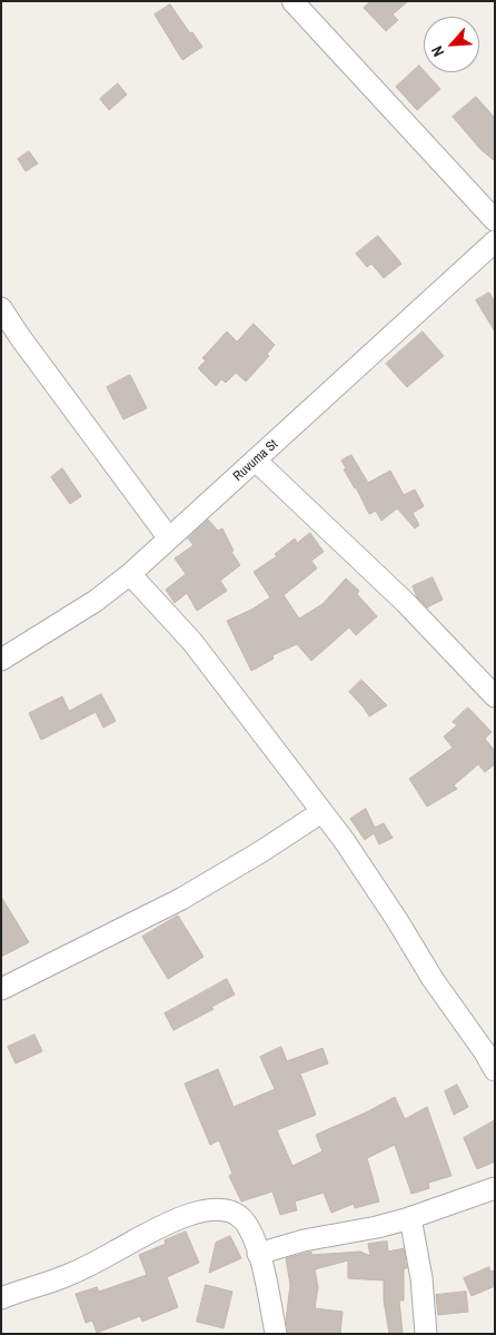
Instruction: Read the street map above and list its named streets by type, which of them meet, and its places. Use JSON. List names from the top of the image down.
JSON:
{
  "streets": {
    "street": ["Ruvuma St"]
  },
  "north": "bottom left"
}
